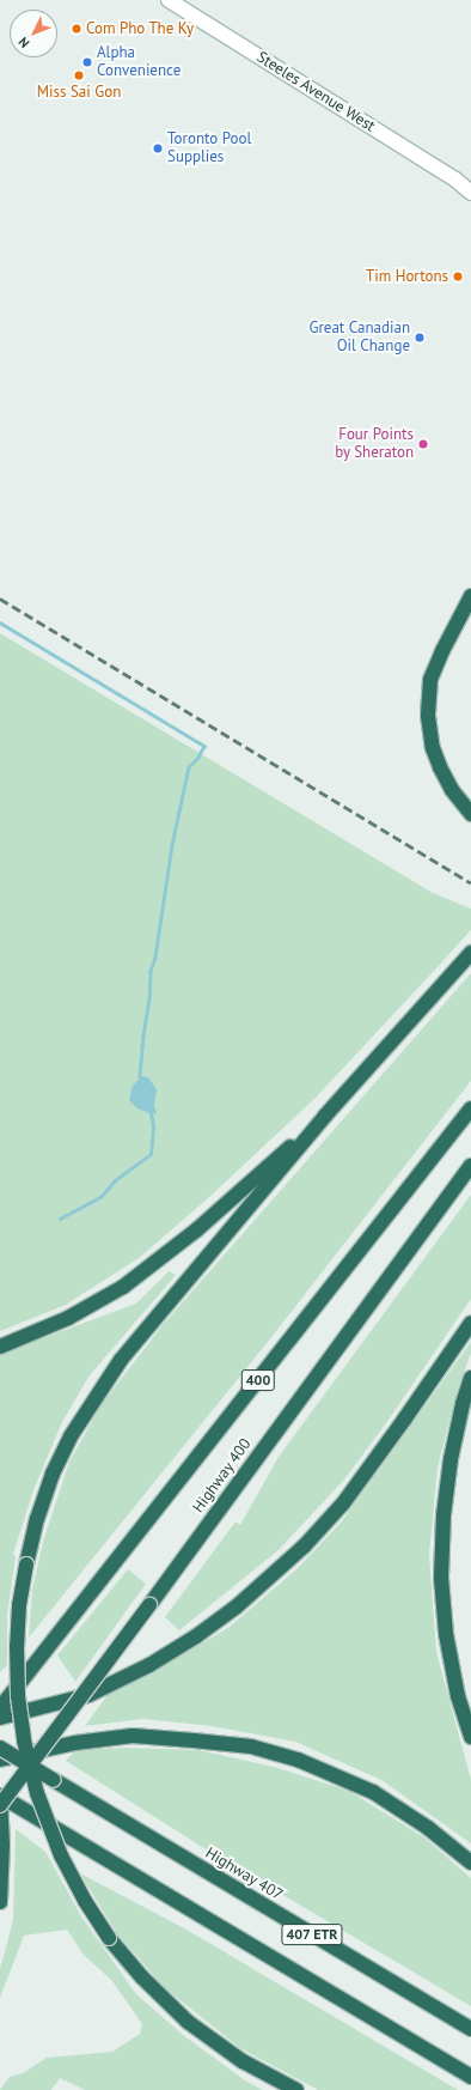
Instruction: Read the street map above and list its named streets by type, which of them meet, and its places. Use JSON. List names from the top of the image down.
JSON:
{
  "streets": {
    "highway": [
      "400",
      "Highway 400",
      "Highway 407",
      "407 ETR"
    ],
    "main road": ["Steeles Avenue West"]
  },
  "places": [
    "Com Pho The Ky",
    "Alpha Convenience",
    "Miss Sai Gon",
    "Toronto Pool Supplies",
    "Tim Hortons",
    "Great Canadian Oil Change",
    "Four Points by Sheraton"
  ],
  "north": "bottom left"
}
